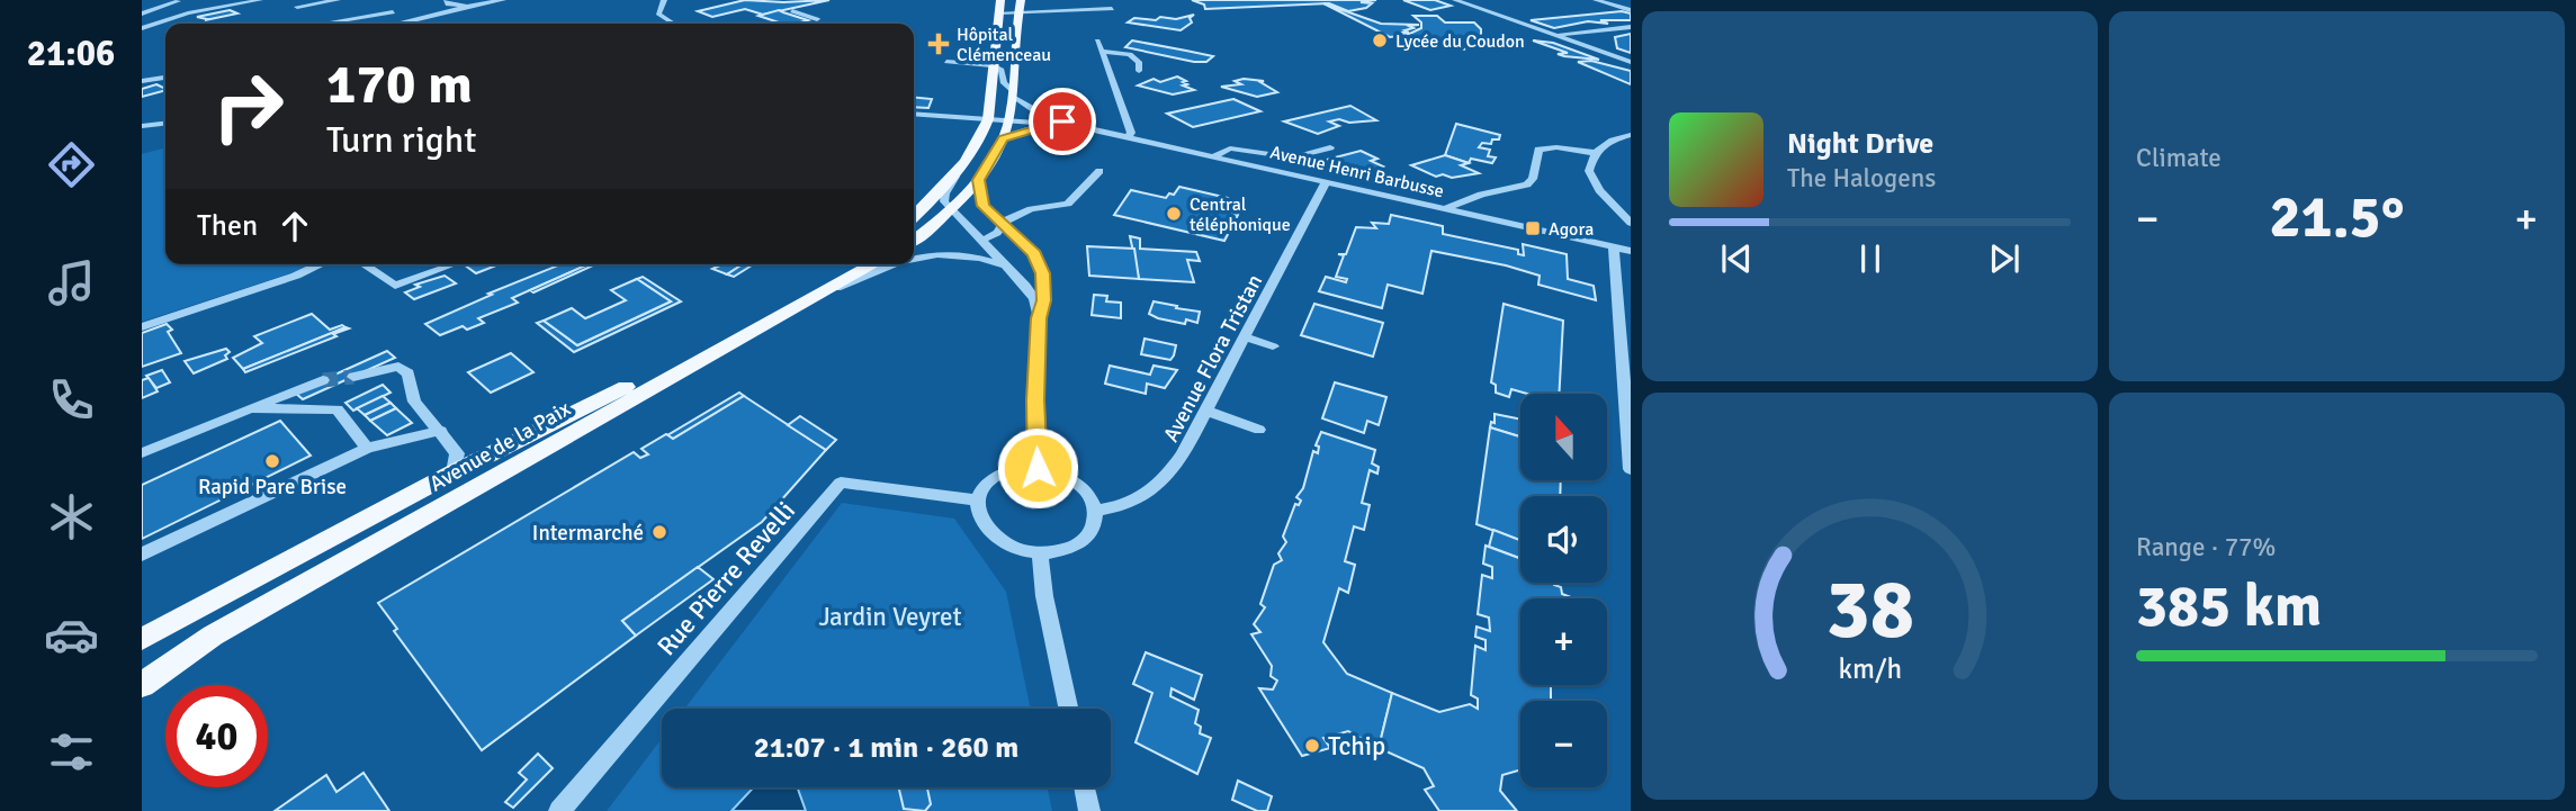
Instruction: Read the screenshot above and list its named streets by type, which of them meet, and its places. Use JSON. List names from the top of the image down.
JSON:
{
  "streets": {
    "main road": ["Avenue de la Paix"],
    "street": ["Avenue Henri Barbusse", "Avenue Flora Tristan", "Rue Pierre Revelli"]
  },
  "crossings": [
    ["Avenue Henri Barbusse", "Avenue Flora Tristan"],
    ["Avenue Flora Tristan", "Rue Pierre Revelli"]
  ],
  "parks": ["Jardin Veyret"],
  "places": {
    "other": [
      "Lycée du Coudon",
      "Central téléphonique",
      "Rapid Pare Brise",
      "Intermarché",
      "Tchip"
    ],
    "health": ["Hôpital Clémenceau"],
    "transit": ["Agora"]
  },
  "north": "top",
  "page": {
    "tabs": "21:06",
    "tile": [
      "Climate",
      ["Range · 77%", "385 km"]
    ],
    "turn": ["170 m", "Turn right"],
    "song": ["Night Drive", "The Halogens"],
    "heat": ["−", "21.5°", "+"],
    "then": "Then",
    "map_buttons": ["+", "−"],
    "limit": "40",
    "trip": "21:07 · 1 min · 260 m",
    "gauge": ["38", "km/h"]
  }
}
